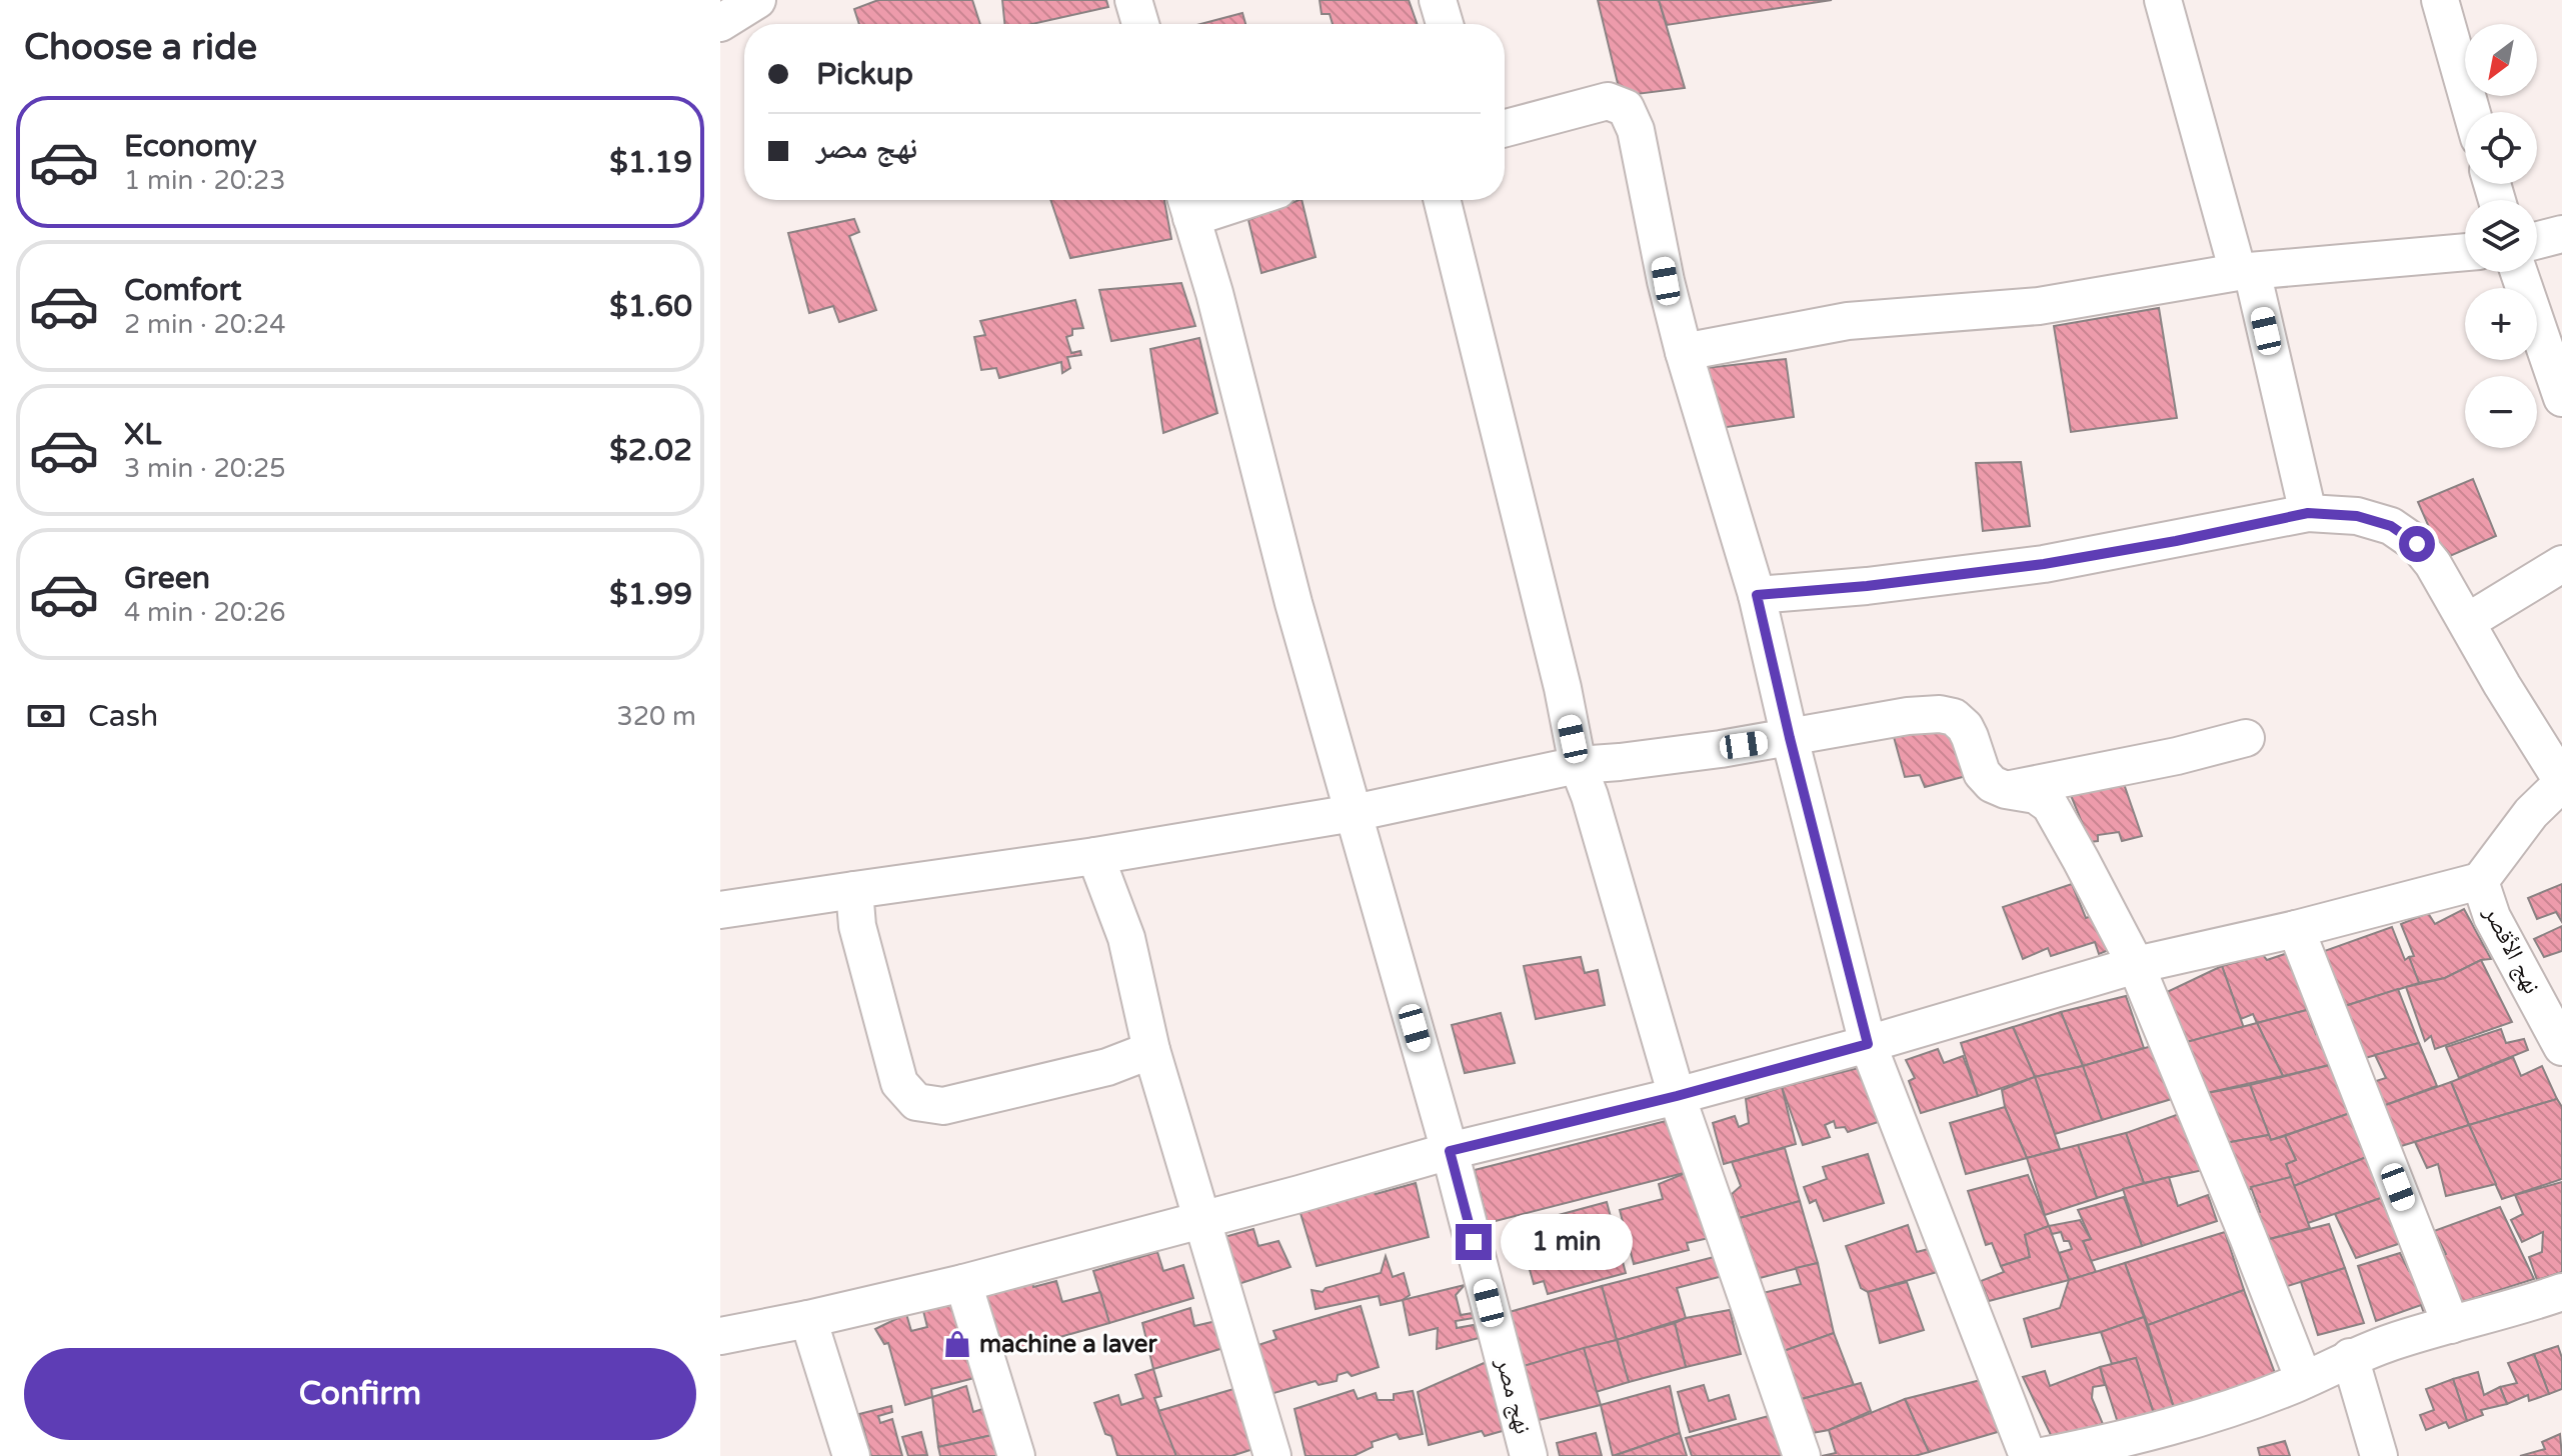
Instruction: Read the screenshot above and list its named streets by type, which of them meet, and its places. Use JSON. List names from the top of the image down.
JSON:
{
  "streets": {
    "street": ["نهج الأقصر", "نهج مصر"]
  },
  "places": {
    "shop": ["machine a laver"]
  },
  "north": "bottom left",
  "page": {
    "heading": "Choose a ride",
    "map_buttons": ["+", "−"],
    "banner": ["Pickup", "نهج مصر"],
    "list": [
      {
        "name": "Economy",
        "note": "1 min · 20:23",
        "value": "$1.19"
      },
      {
        "name": "Comfort",
        "note": "2 min · 20:24",
        "value": "$1.60"
      },
      {
        "name": "XL",
        "note": "3 min · 20:25",
        "value": "$2.02"
      },
      {
        "name": "Green",
        "note": "4 min · 20:26",
        "value": "$1.99"
      }
    ],
    "pay": ["Cash", "320 m"],
    "bubble": "1 min",
    "buttons": "Confirm"
  }
}
